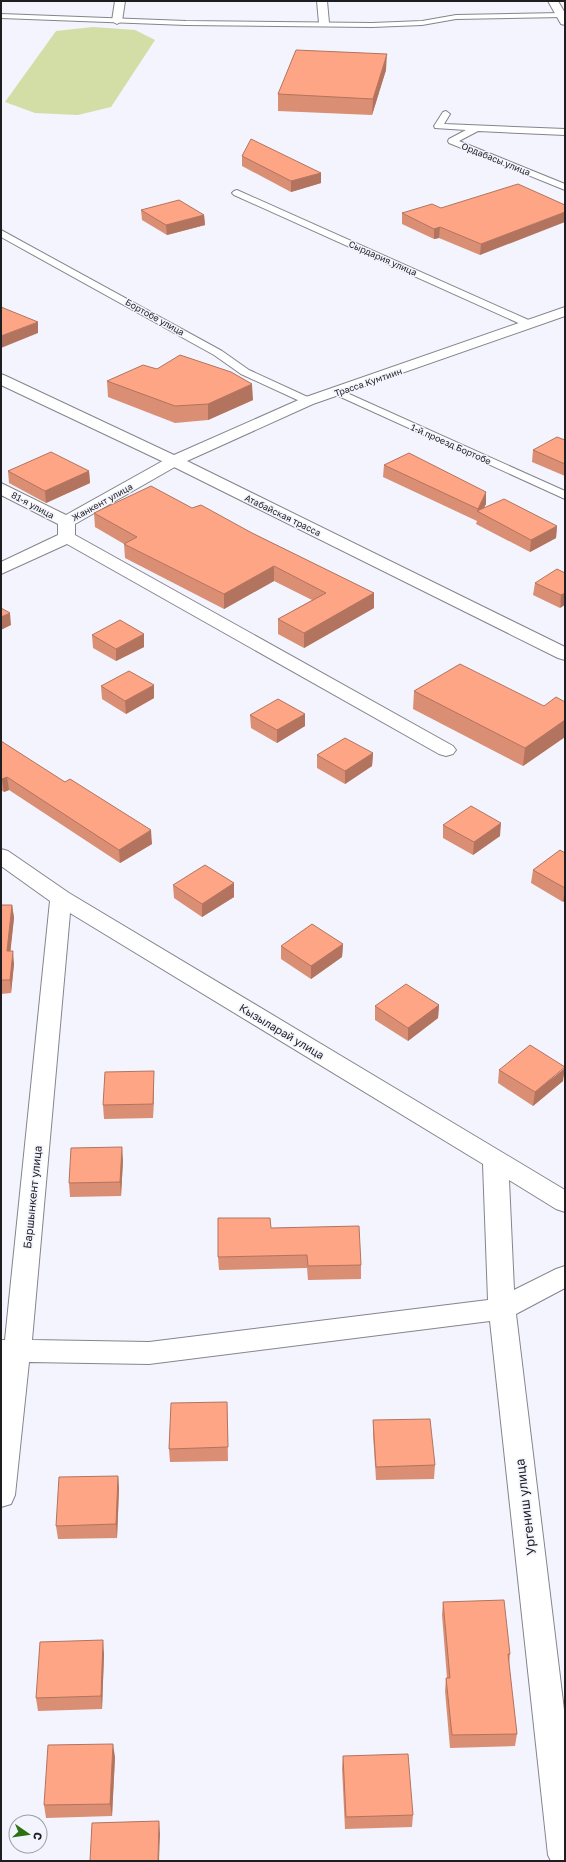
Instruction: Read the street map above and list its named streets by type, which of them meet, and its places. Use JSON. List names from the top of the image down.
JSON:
{
  "streets": {
    "street": [
      "Трасса Кумтиин",
      "Жанкент улица",
      "81-я улица",
      "Атабайская трасса",
      "Кызыларай улица",
      "Баршынкент улица",
      "Ургениш улица"
    ],
    "lane": [
      "Ордабасы улица",
      "Сырдария улица",
      "Бортобе улица",
      "1-й проезд Бортобе"
    ]
  },
  "crossings": [
    ["Сырдария улица", "Трасса Кумтиин"],
    ["Бортобе улица", "Трасса Кумтиин"],
    ["Трасса Кумтиин", "1-й проезд Бортобе"],
    ["Трасса Кумтиин", "Жанкент улица"],
    ["Трасса Кумтиин", "Атабайская трасса"],
    ["Жанкент улица", "81-я улица"],
    ["Жанкент улица", "Атабайская трасса"],
    ["Кызыларай улица", "Баршынкент улица"],
    ["Кызыларай улица", "Ургениш улица"]
  ],
  "north": "right"
}
